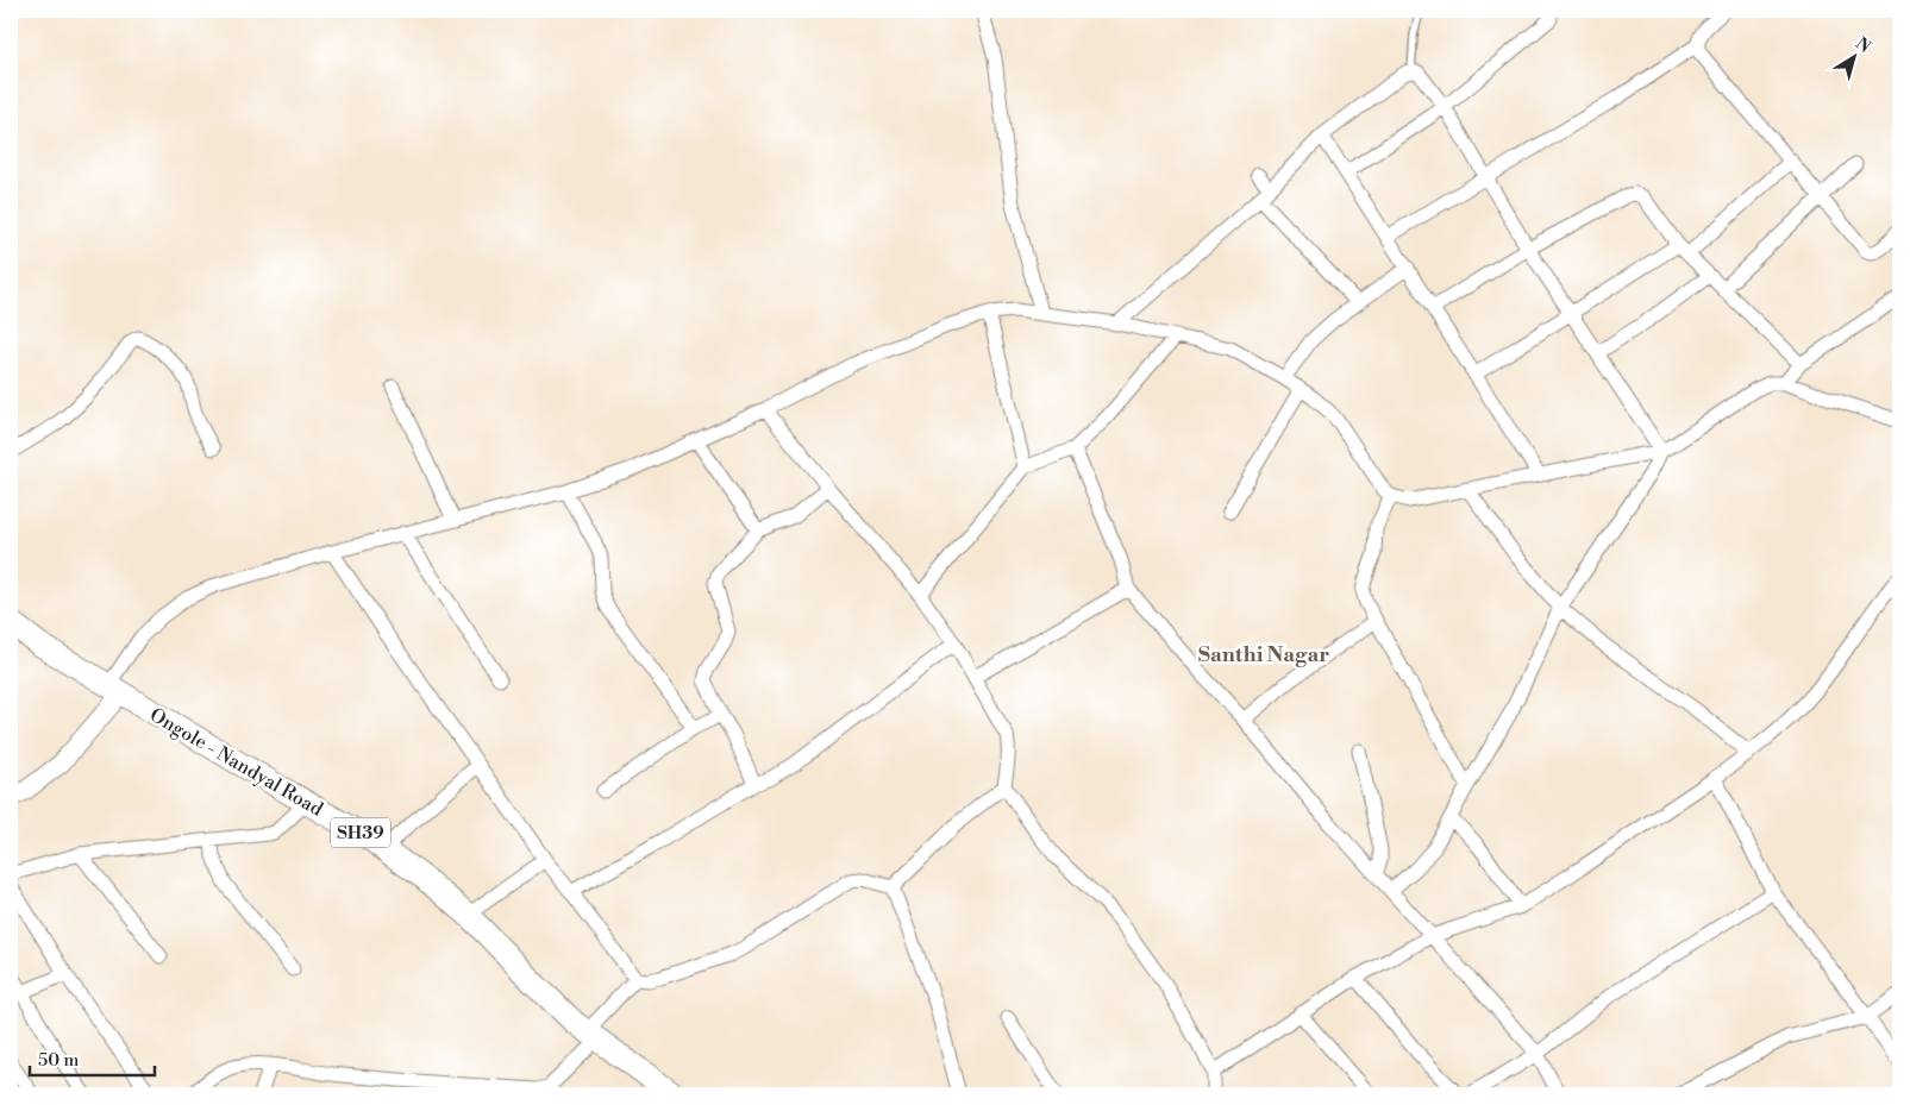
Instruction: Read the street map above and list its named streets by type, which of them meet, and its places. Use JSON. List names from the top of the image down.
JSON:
{
  "streets": {
    "main road": ["Ongole - Nandyal Road", "SH39"]
  },
  "districts": ["Santhi Nagar"],
  "scale_bar": "50 m",
  "north": "top right"
}
